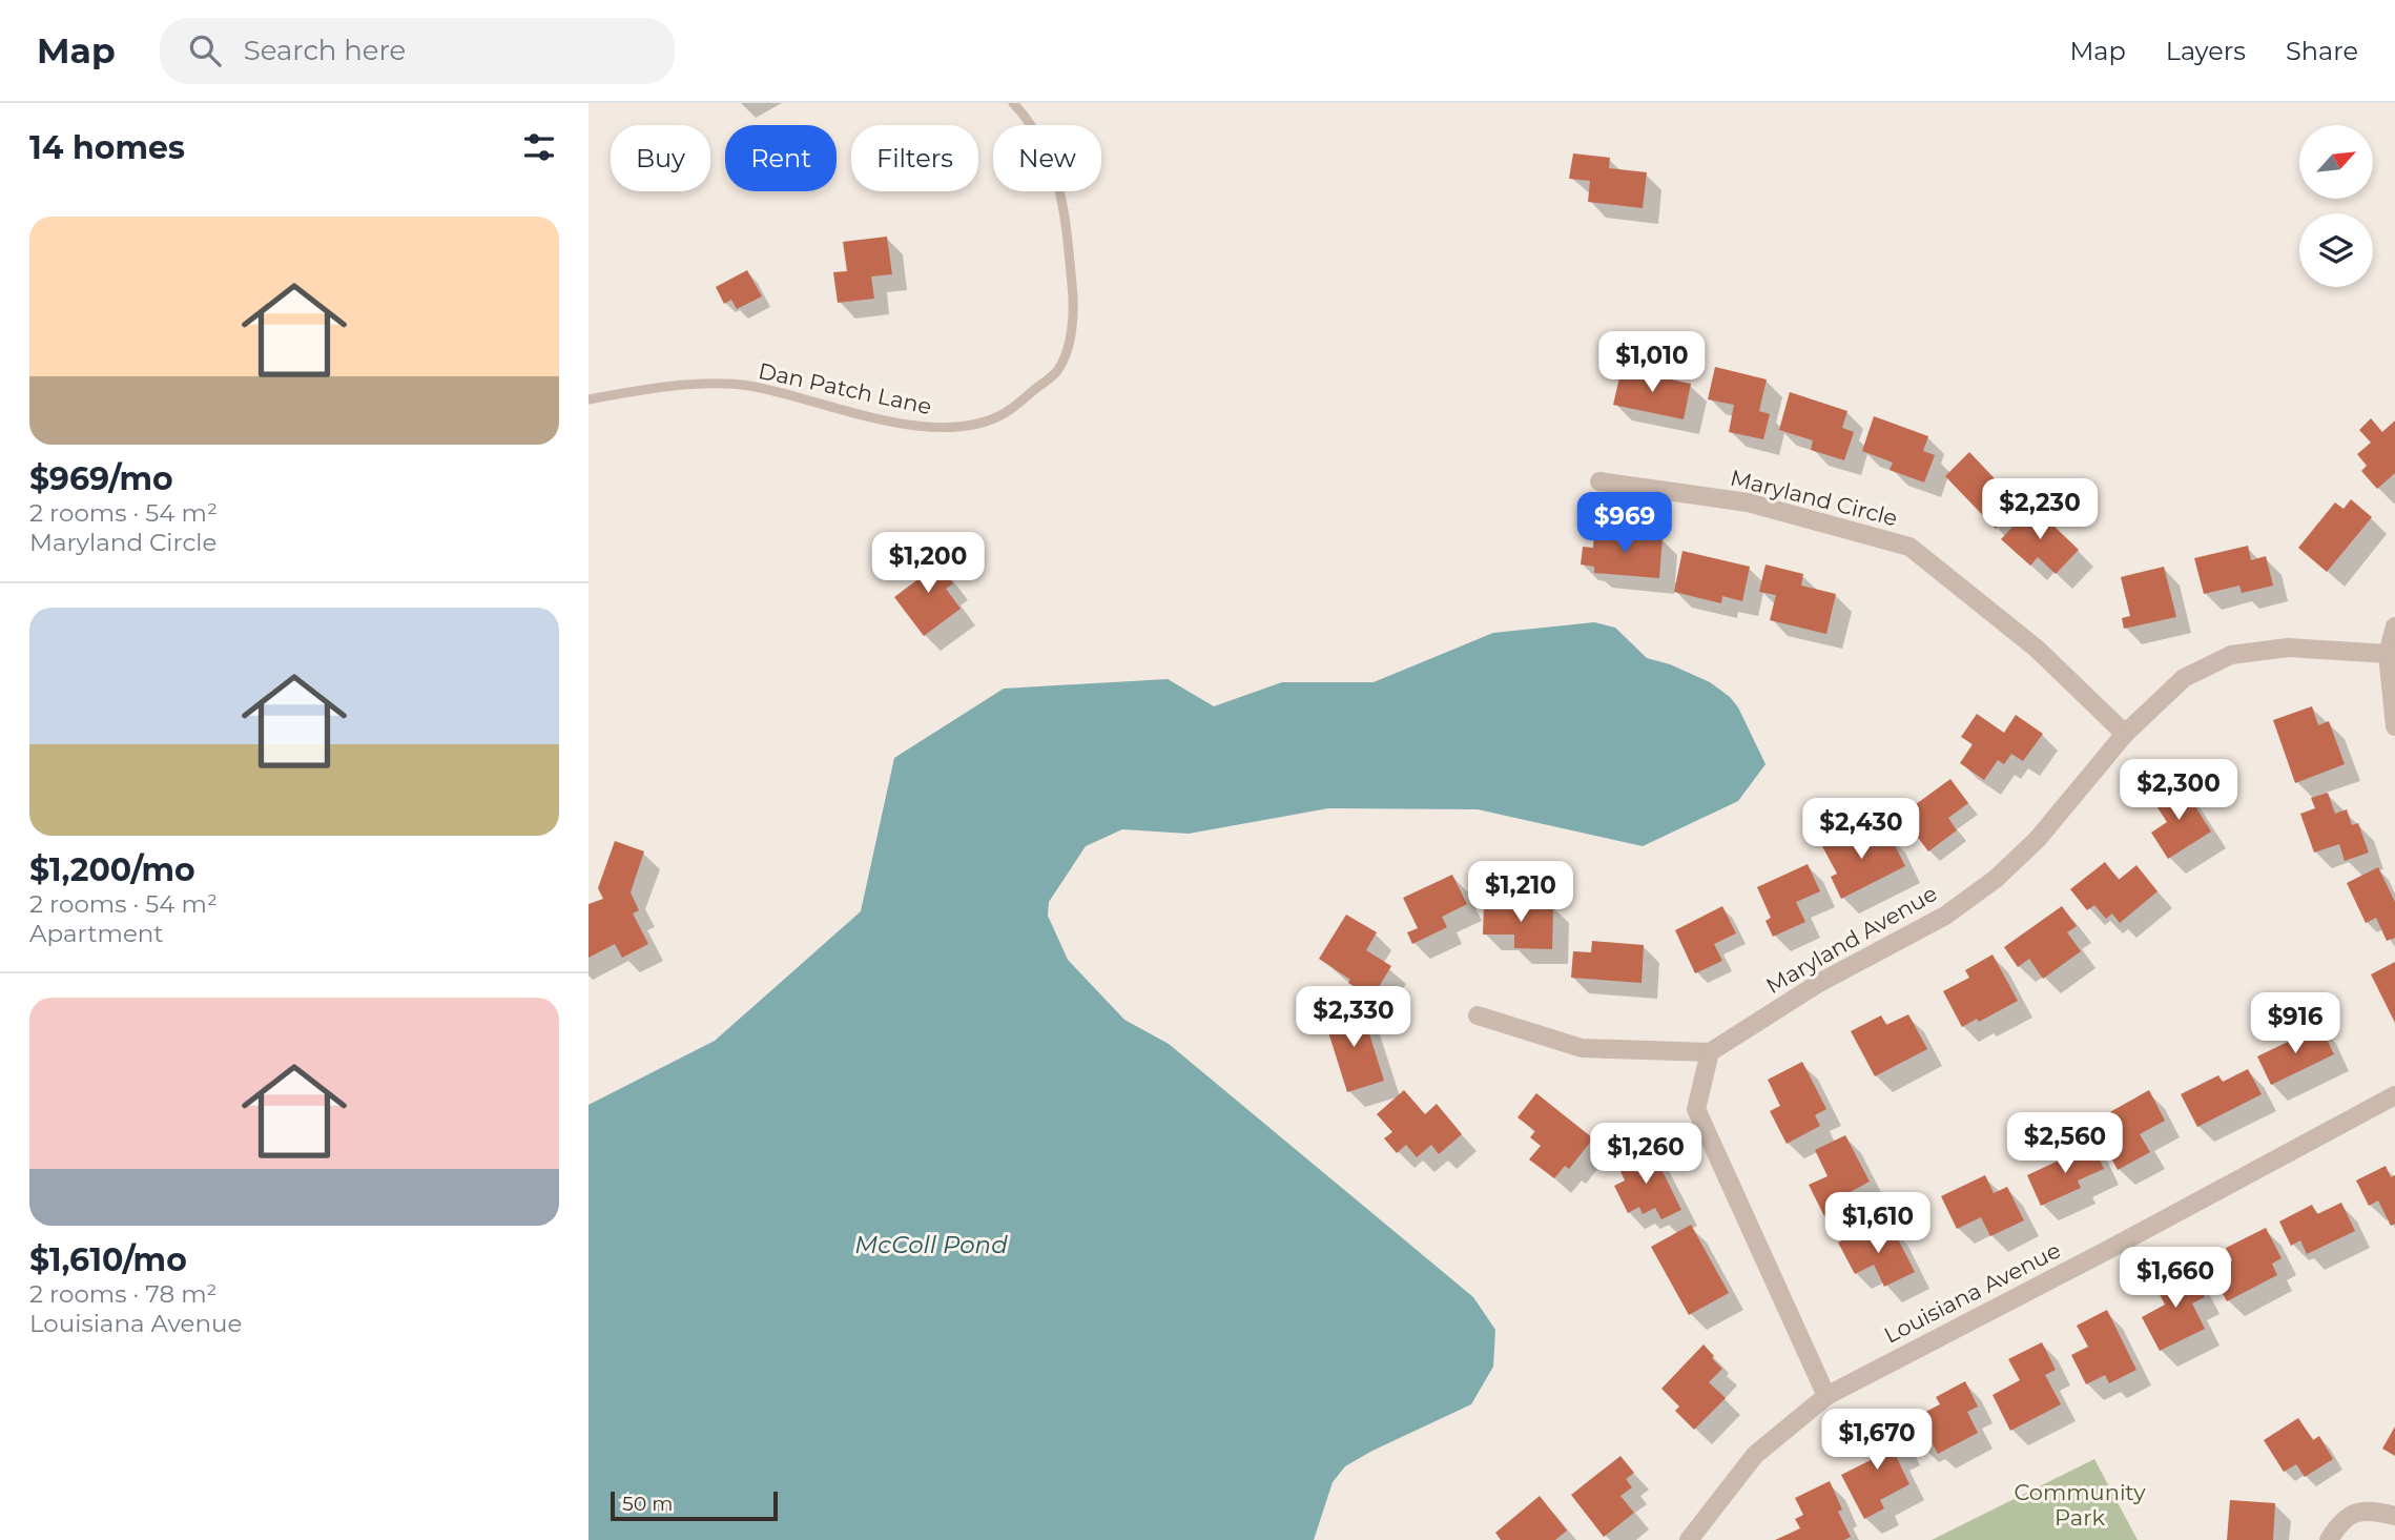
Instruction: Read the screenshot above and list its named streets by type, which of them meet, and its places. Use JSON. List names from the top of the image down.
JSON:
{
  "streets": {
    "street": ["Maryland Circle", "Maryland Avenue", "Louisiana Avenue"],
    "lane": ["Dan Patch Lane"]
  },
  "crossings": [
    ["Maryland Circle", "Maryland Avenue"]
  ],
  "water": ["McColl Pond"],
  "parks": ["Community Park"],
  "scale_bar": "50 m",
  "north": "top right",
  "page": {
    "header": "Map",
    "search": "Search here",
    "nav": ["Map", "Layers", "Share"],
    "heading": "14 homes",
    "chip": [
      "Buy",
      "Rent",
      "Filters",
      "New"
    ],
    "list": [
      {
        "name": "$969/mo",
        "note": "2 rooms · 54 m² · Maryland Circle"
      },
      {
        "name": "$1,200/mo",
        "note": "2 rooms · 54 m² · Apartment"
      },
      {
        "name": "$1,610/mo",
        "note": "2 rooms · 78 m² · Louisiana Avenue"
      }
    ],
    "price": [
      "$1,010",
      "$2,230",
      "$969",
      "$1,200",
      "$2,300",
      "$2,430",
      "$1,210",
      "$2,330",
      "$916",
      "$2,560",
      "$1,260",
      "$1,610",
      "$1,660",
      "$1,670"
    ],
    "scale": "50 m"
  }
}
